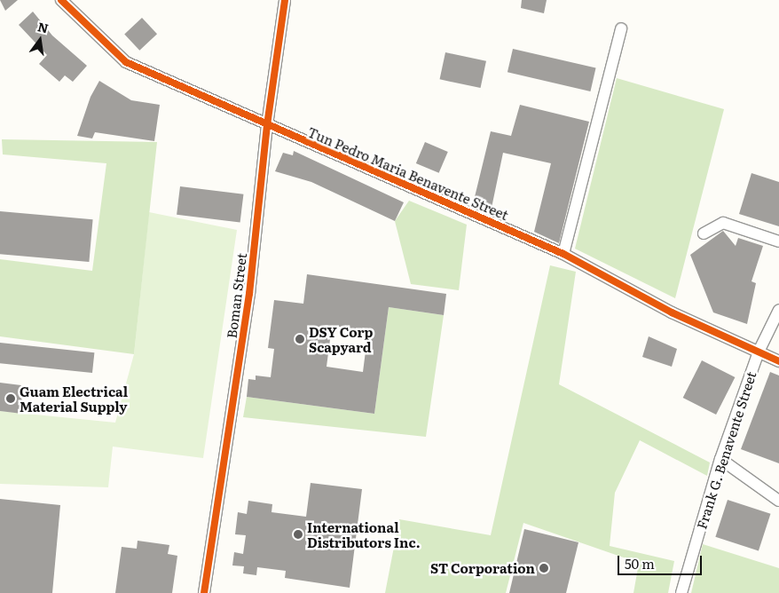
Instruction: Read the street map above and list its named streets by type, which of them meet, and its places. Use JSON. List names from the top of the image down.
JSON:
{
  "streets": {
    "street": ["Tun Pedro Maria Benavente Street", "Boman Street", "Frank G. Benavente Street"]
  },
  "crossings": [
    ["Tun Pedro Maria Benavente Street", "Boman Street"],
    ["Tun Pedro Maria Benavente Street", "Frank G. Benavente Street"]
  ],
  "places": [
    "DSY Corp Scapyard",
    "Guam Electrical Material Supply",
    "International Distributors Inc.",
    "ST Corporation"
  ],
  "scale_bar": "50 m",
  "north": "top"
}
